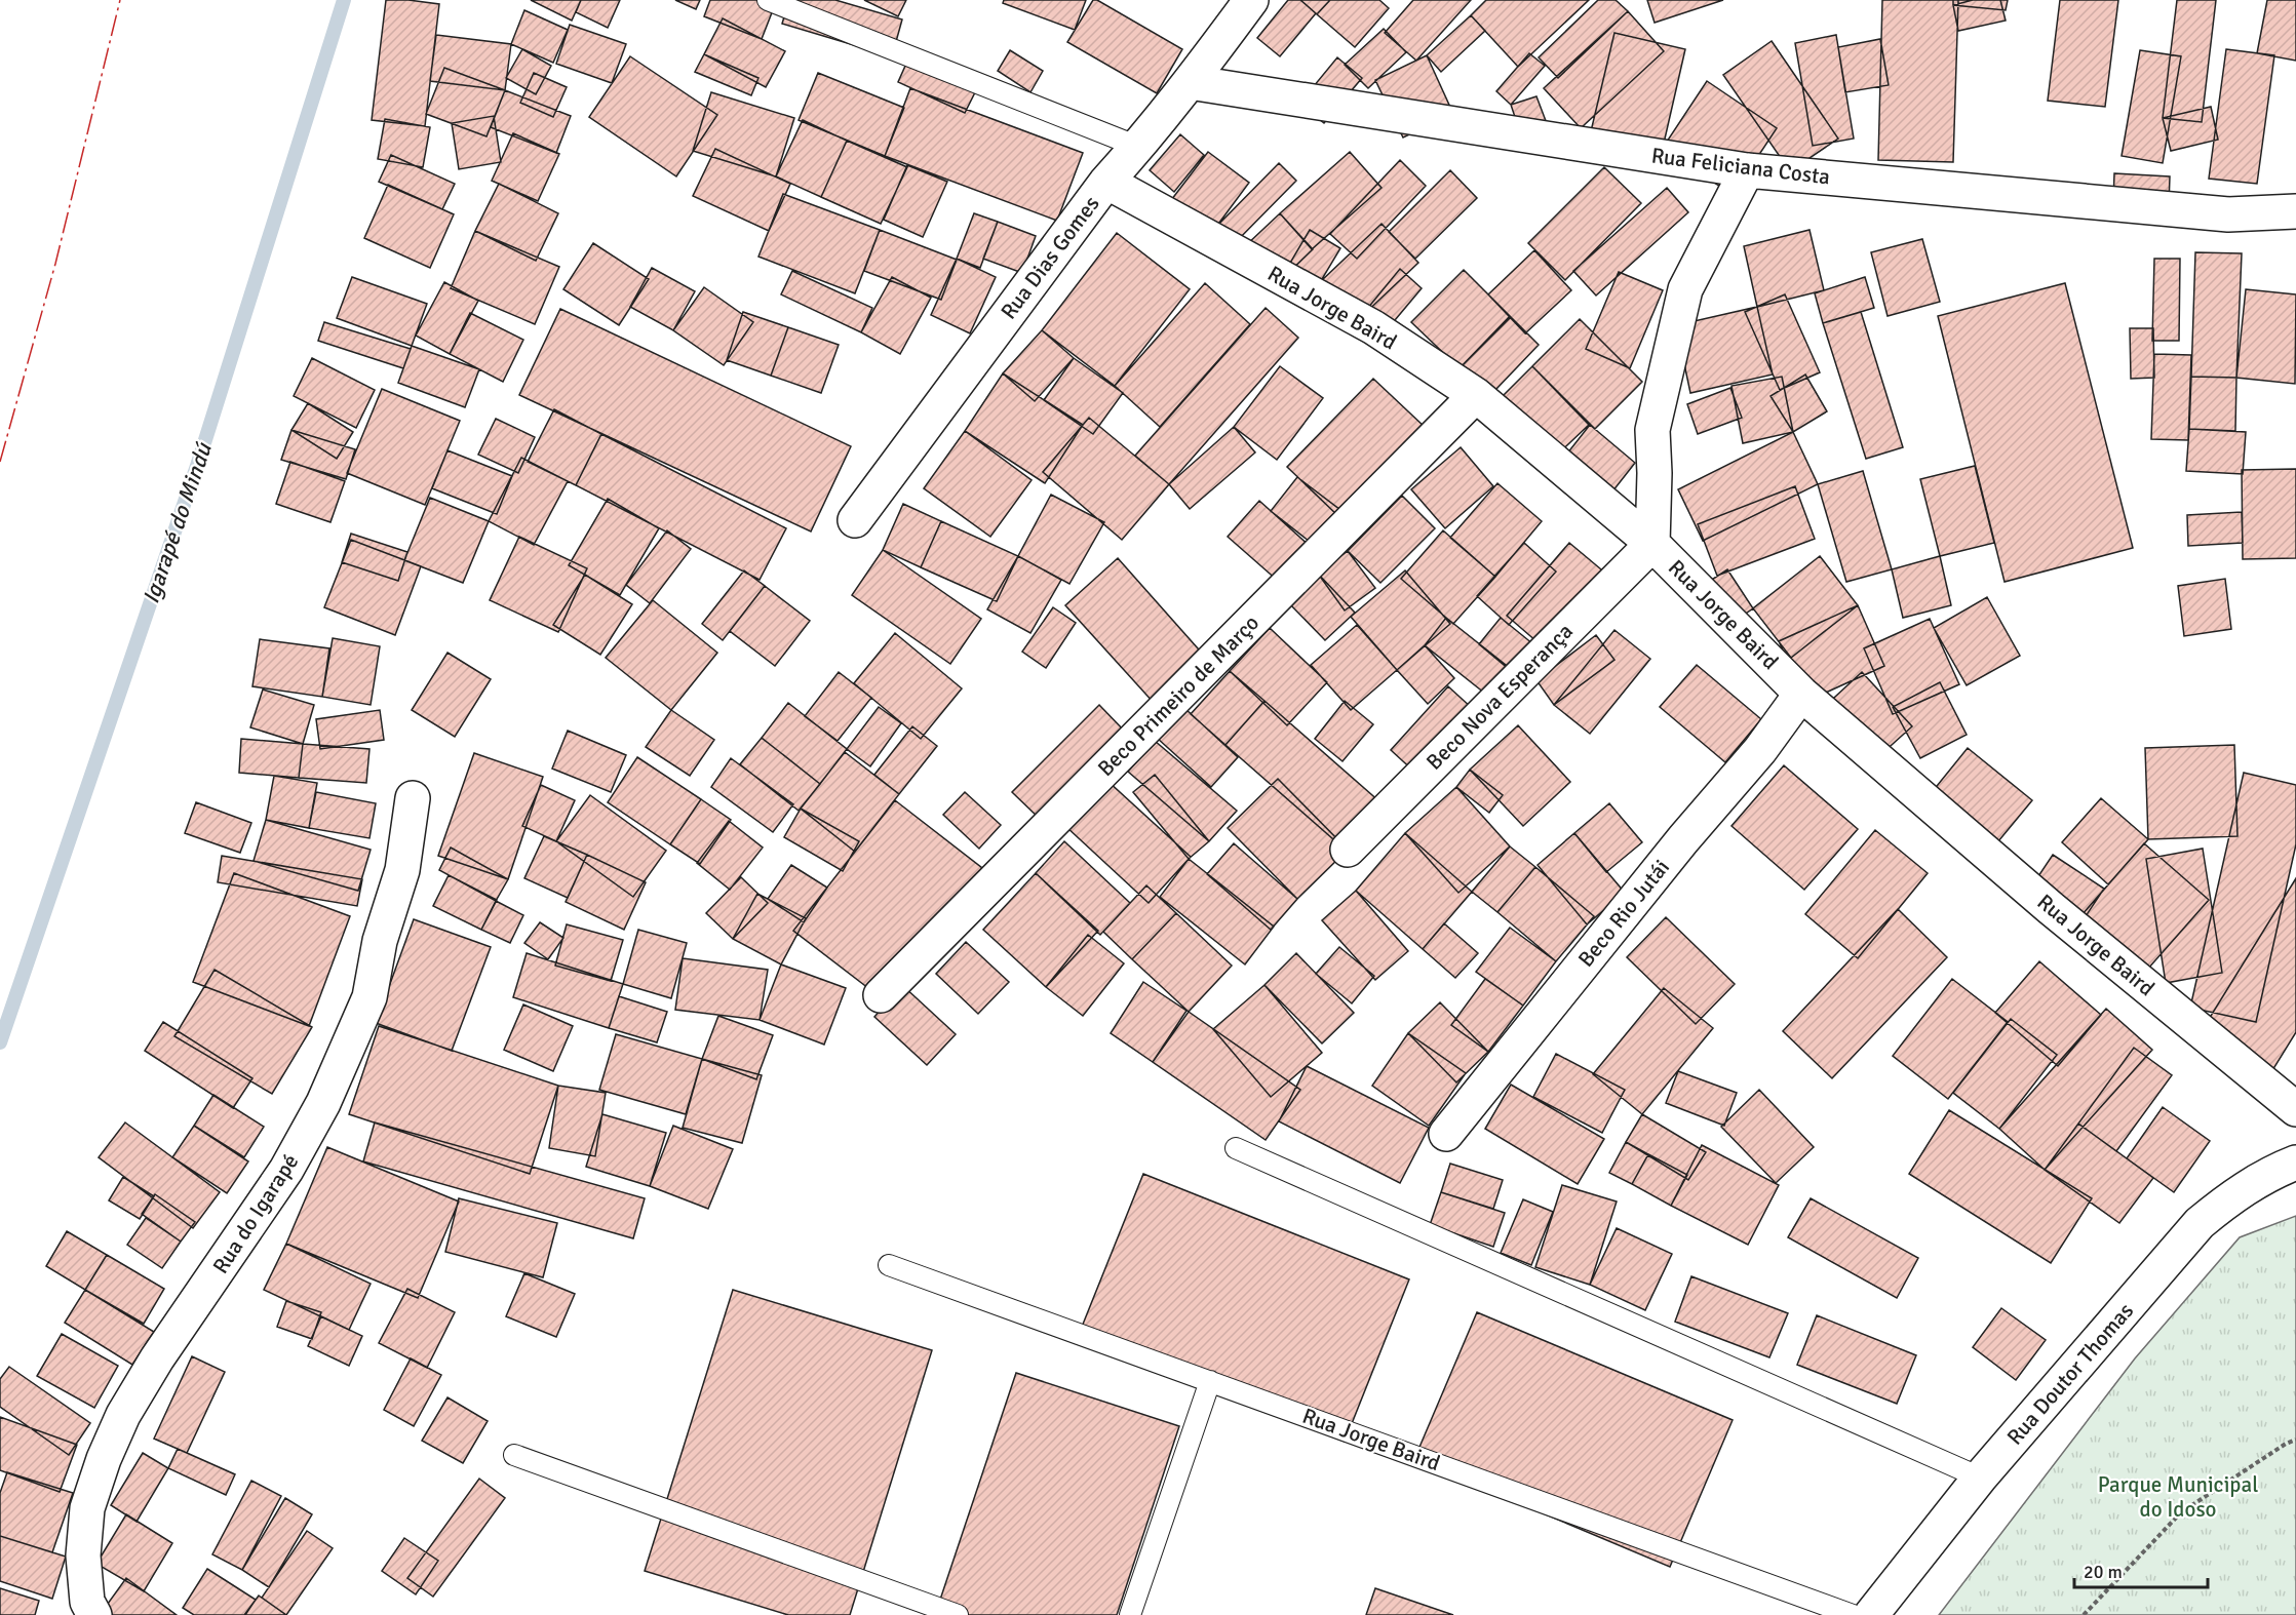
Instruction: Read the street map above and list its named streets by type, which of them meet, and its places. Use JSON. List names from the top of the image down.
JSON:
{
  "streets": {
    "street": [
      "Rua Feliciana Costa",
      "Rua Dias Gomes",
      "Rua Jorge Baird",
      "Beco Primeiro de Março",
      "Beco Nova Esperança",
      "Beco Rio Jutái",
      "Rua do Igarapé",
      "Rua Doutor Thomas"
    ]
  },
  "crossings": [
    ["Rua Feliciana Costa", "Rua Dias Gomes"],
    ["Rua Dias Gomes", "Rua Jorge Baird"],
    ["Rua Jorge Baird", "Beco Primeiro de Março"],
    ["Rua Jorge Baird", "Beco Nova Esperança"],
    ["Rua Jorge Baird", "Beco Rio Jutái"]
  ],
  "water": ["Igarapé do Mindú"],
  "parks": ["Parque Municipal do Idoso"],
  "scale_bar": "20 m"
}
